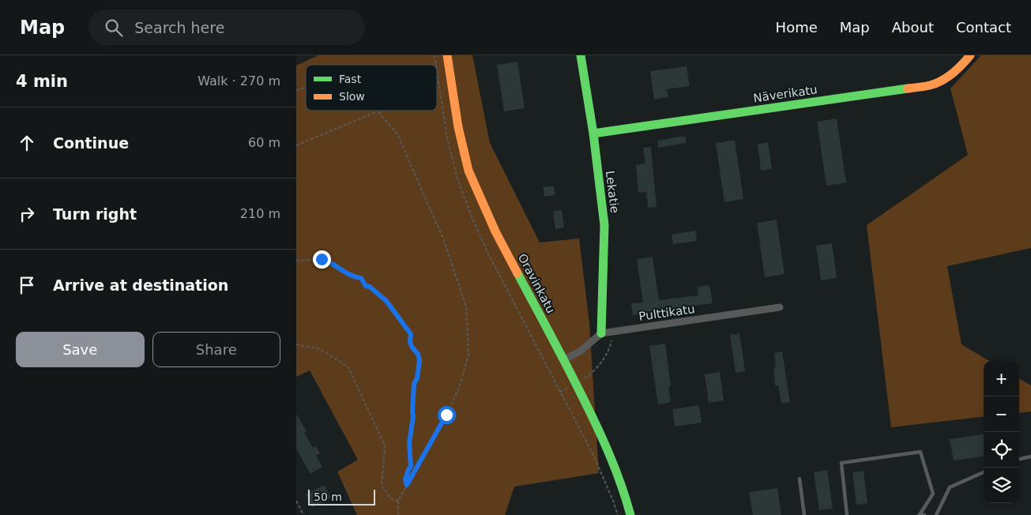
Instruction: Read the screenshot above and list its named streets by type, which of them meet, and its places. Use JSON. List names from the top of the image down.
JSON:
{
  "streets": {
    "street": [
      "Näverikatu",
      "Lekatie",
      "Oravinkatu",
      "Pulttikatu"
    ]
  },
  "crossings": [
    ["Näverikatu", "Lekatie"],
    ["Lekatie", "Pulttikatu"]
  ],
  "legend": ["Fast", "Slow"],
  "scale_bar": "50 m",
  "page": {
    "header": "Map",
    "search": "Search here",
    "nav": [
      "Home",
      "Map",
      "About",
      "Contact"
    ],
    "heading": ["4 min", "Walk · 270 m"],
    "list": [
      ["Continue", "60 m"],
      ["Turn right", "210 m"],
      "Arrive at destination"
    ],
    "buttons": ["Save", "Share"],
    "map_buttons": ["+", "−"],
    "scale": "50 m"
  }
}
